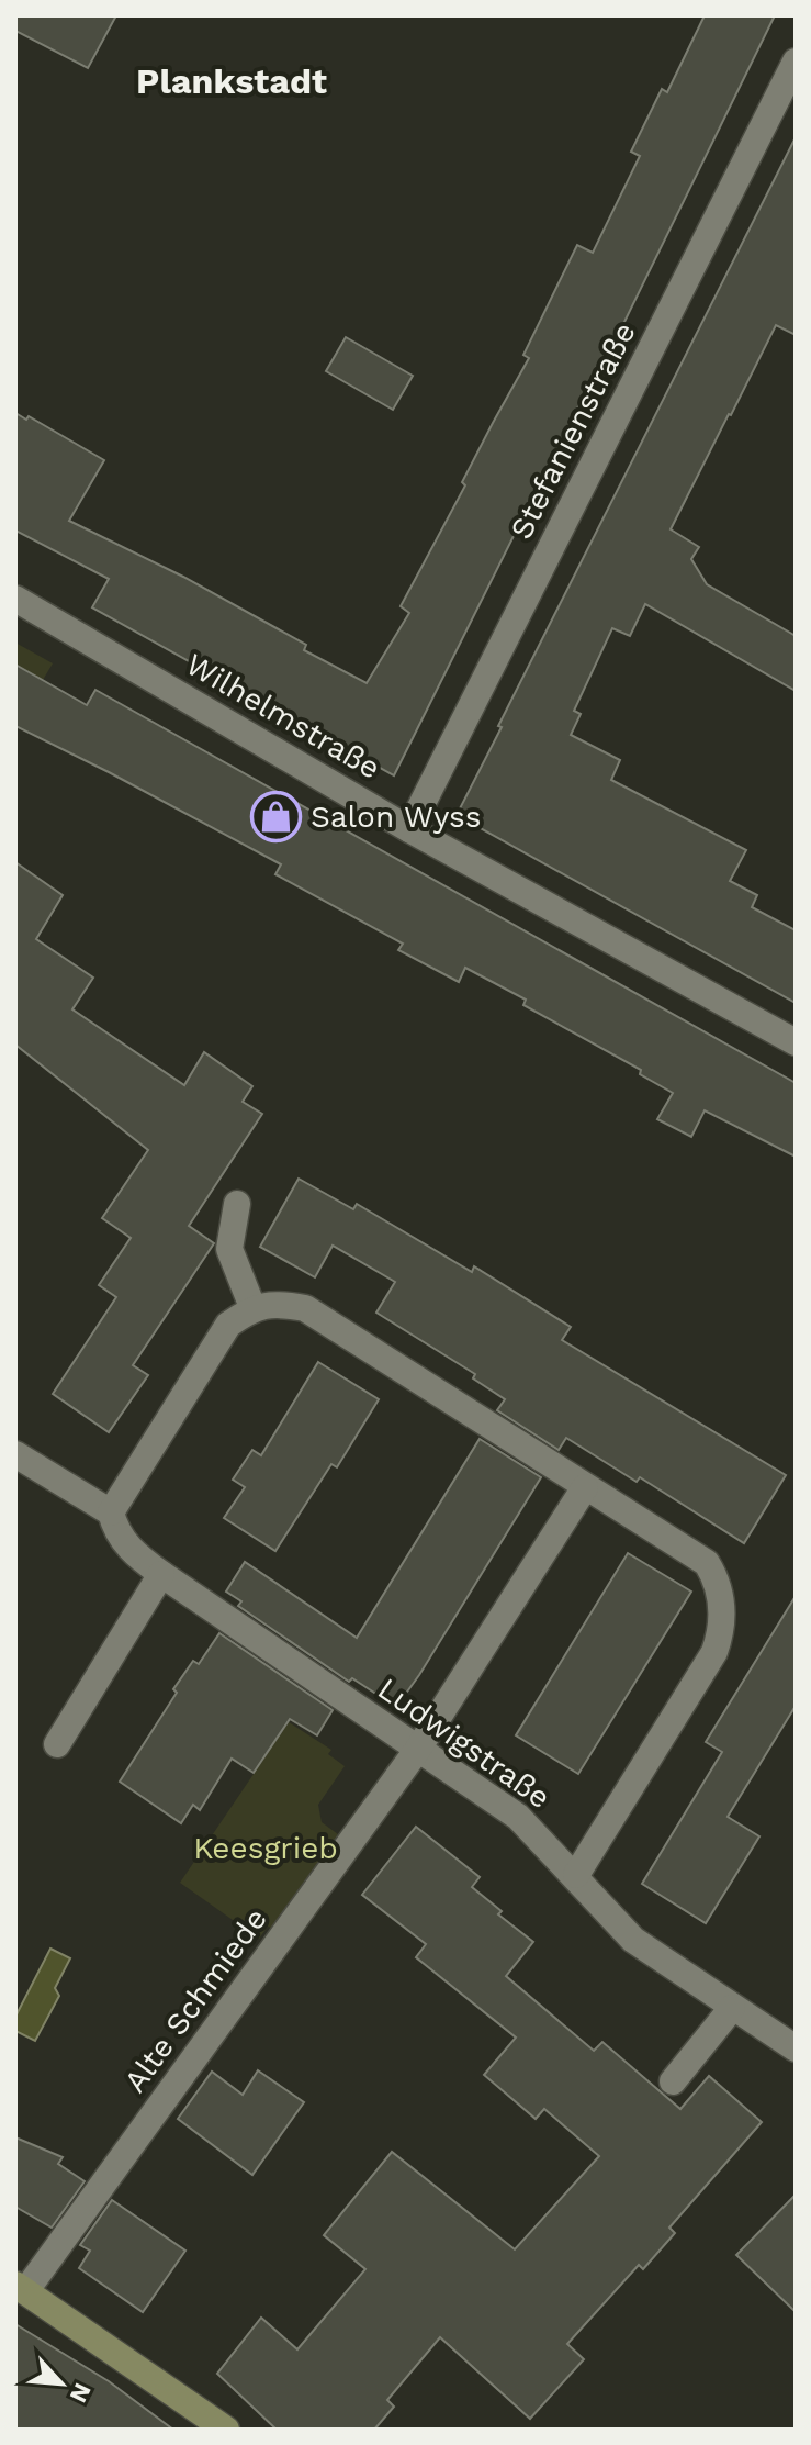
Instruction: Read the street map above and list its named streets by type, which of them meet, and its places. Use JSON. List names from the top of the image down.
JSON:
{
  "streets": {
    "street": [
      "Stefanienstraße",
      "Wilhelmstraße",
      "Ludwigstraße",
      "Alte Schmiede"
    ]
  },
  "crossings": [
    ["Stefanienstraße", "Wilhelmstraße"],
    ["Ludwigstraße", "Alte Schmiede"]
  ],
  "districts": ["Plankstadt"],
  "parks": ["Keesgrieb"],
  "places": {
    "shop": ["Salon Wyss"]
  },
  "north": "bottom right"
}
